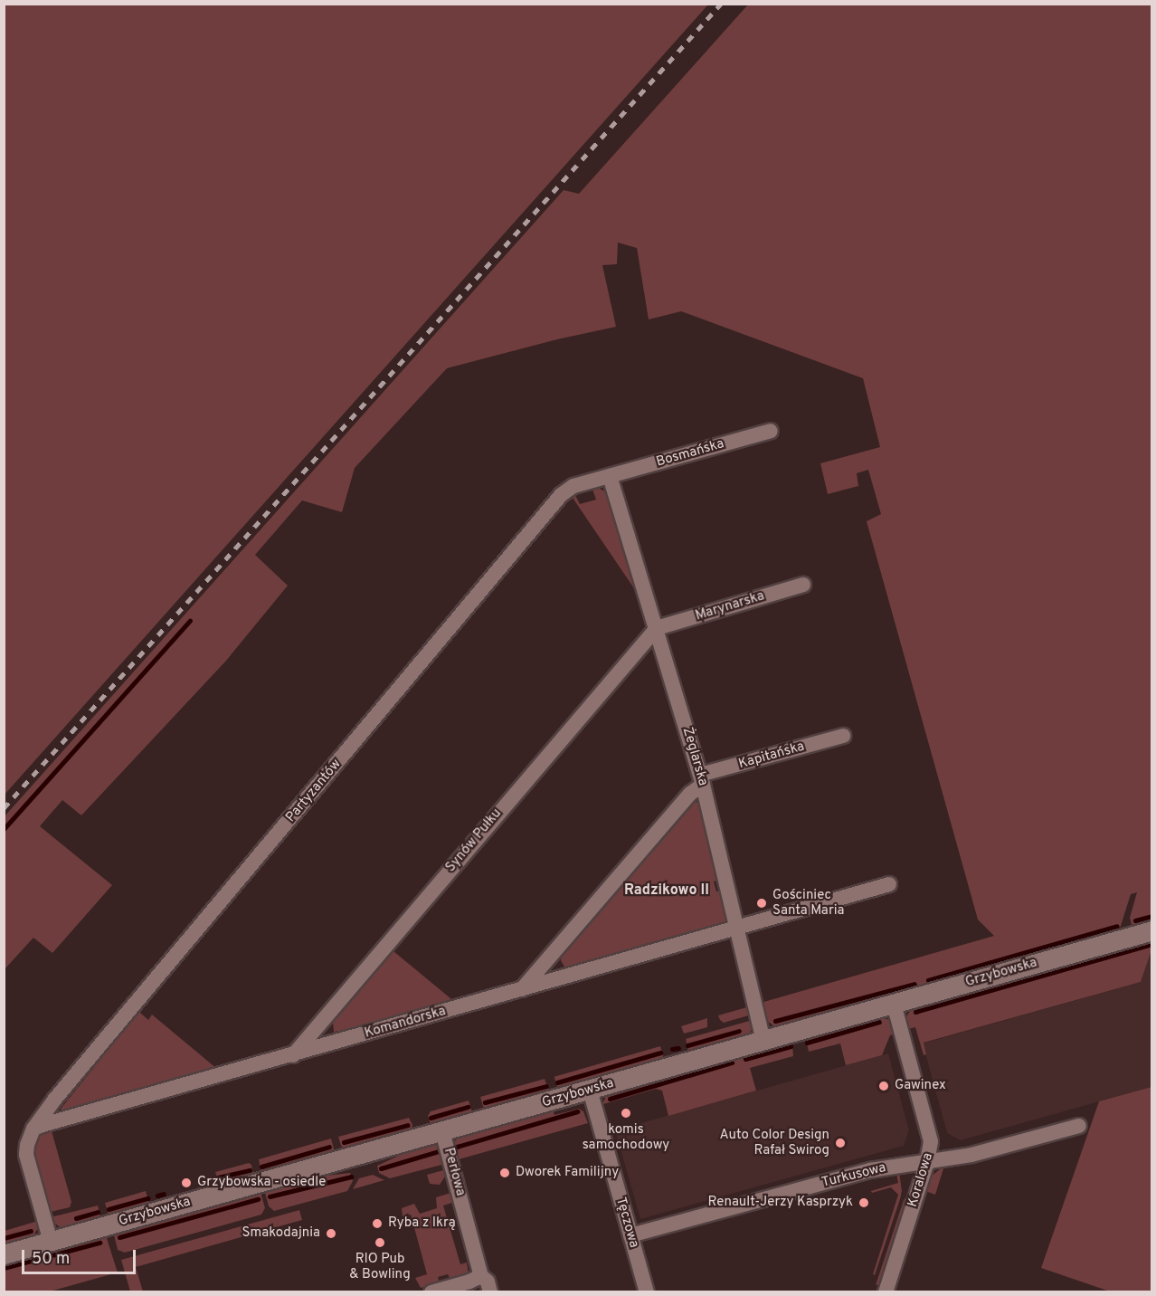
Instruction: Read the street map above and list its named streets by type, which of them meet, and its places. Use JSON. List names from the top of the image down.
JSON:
{
  "streets": {
    "street": [
      "Bosmańska",
      "Marynarska",
      "Kapitańska",
      "Żeglarska",
      "Partyzantów",
      "Synów Pułku",
      "Grzybowska",
      "Komandorska",
      "Perłowa",
      "Turkusowa",
      "Koralowa",
      "Tęczowa"
    ]
  },
  "crossings": [
    ["Bosmańska", "Żeglarska"],
    ["Bosmańska", "Partyzantów"],
    ["Marynarska", "Żeglarska"],
    ["Marynarska", "Synów Pułku"],
    ["Kapitańska", "Żeglarska"],
    ["Żeglarska", "Partyzantów"],
    ["Żeglarska", "Synów Pułku"],
    ["Żeglarska", "Grzybowska"],
    ["Żeglarska", "Komandorska"],
    ["Partyzantów", "Komandorska"],
    ["Synów Pułku", "Komandorska"],
    ["Grzybowska", "Perłowa"],
    ["Grzybowska", "Koralowa"],
    ["Grzybowska", "Tęczowa"],
    ["Turkusowa", "Koralowa"],
    ["Turkusowa", "Tęczowa"]
  ],
  "districts": ["Radzikowo II"],
  "places": [
    "Gościniec Santa Maria",
    "Gawinex",
    "komis samochodowy",
    "Auto Color Design Rafał Swirog",
    "Dworek Familijny",
    "Grzybowska - osiedle",
    "Renault-Jerzy Kasprzyk",
    "Ryba z Ikrą",
    "Smakodajnia",
    "RIO Pub & Bowling"
  ],
  "scale_bar": "50 m"
}
